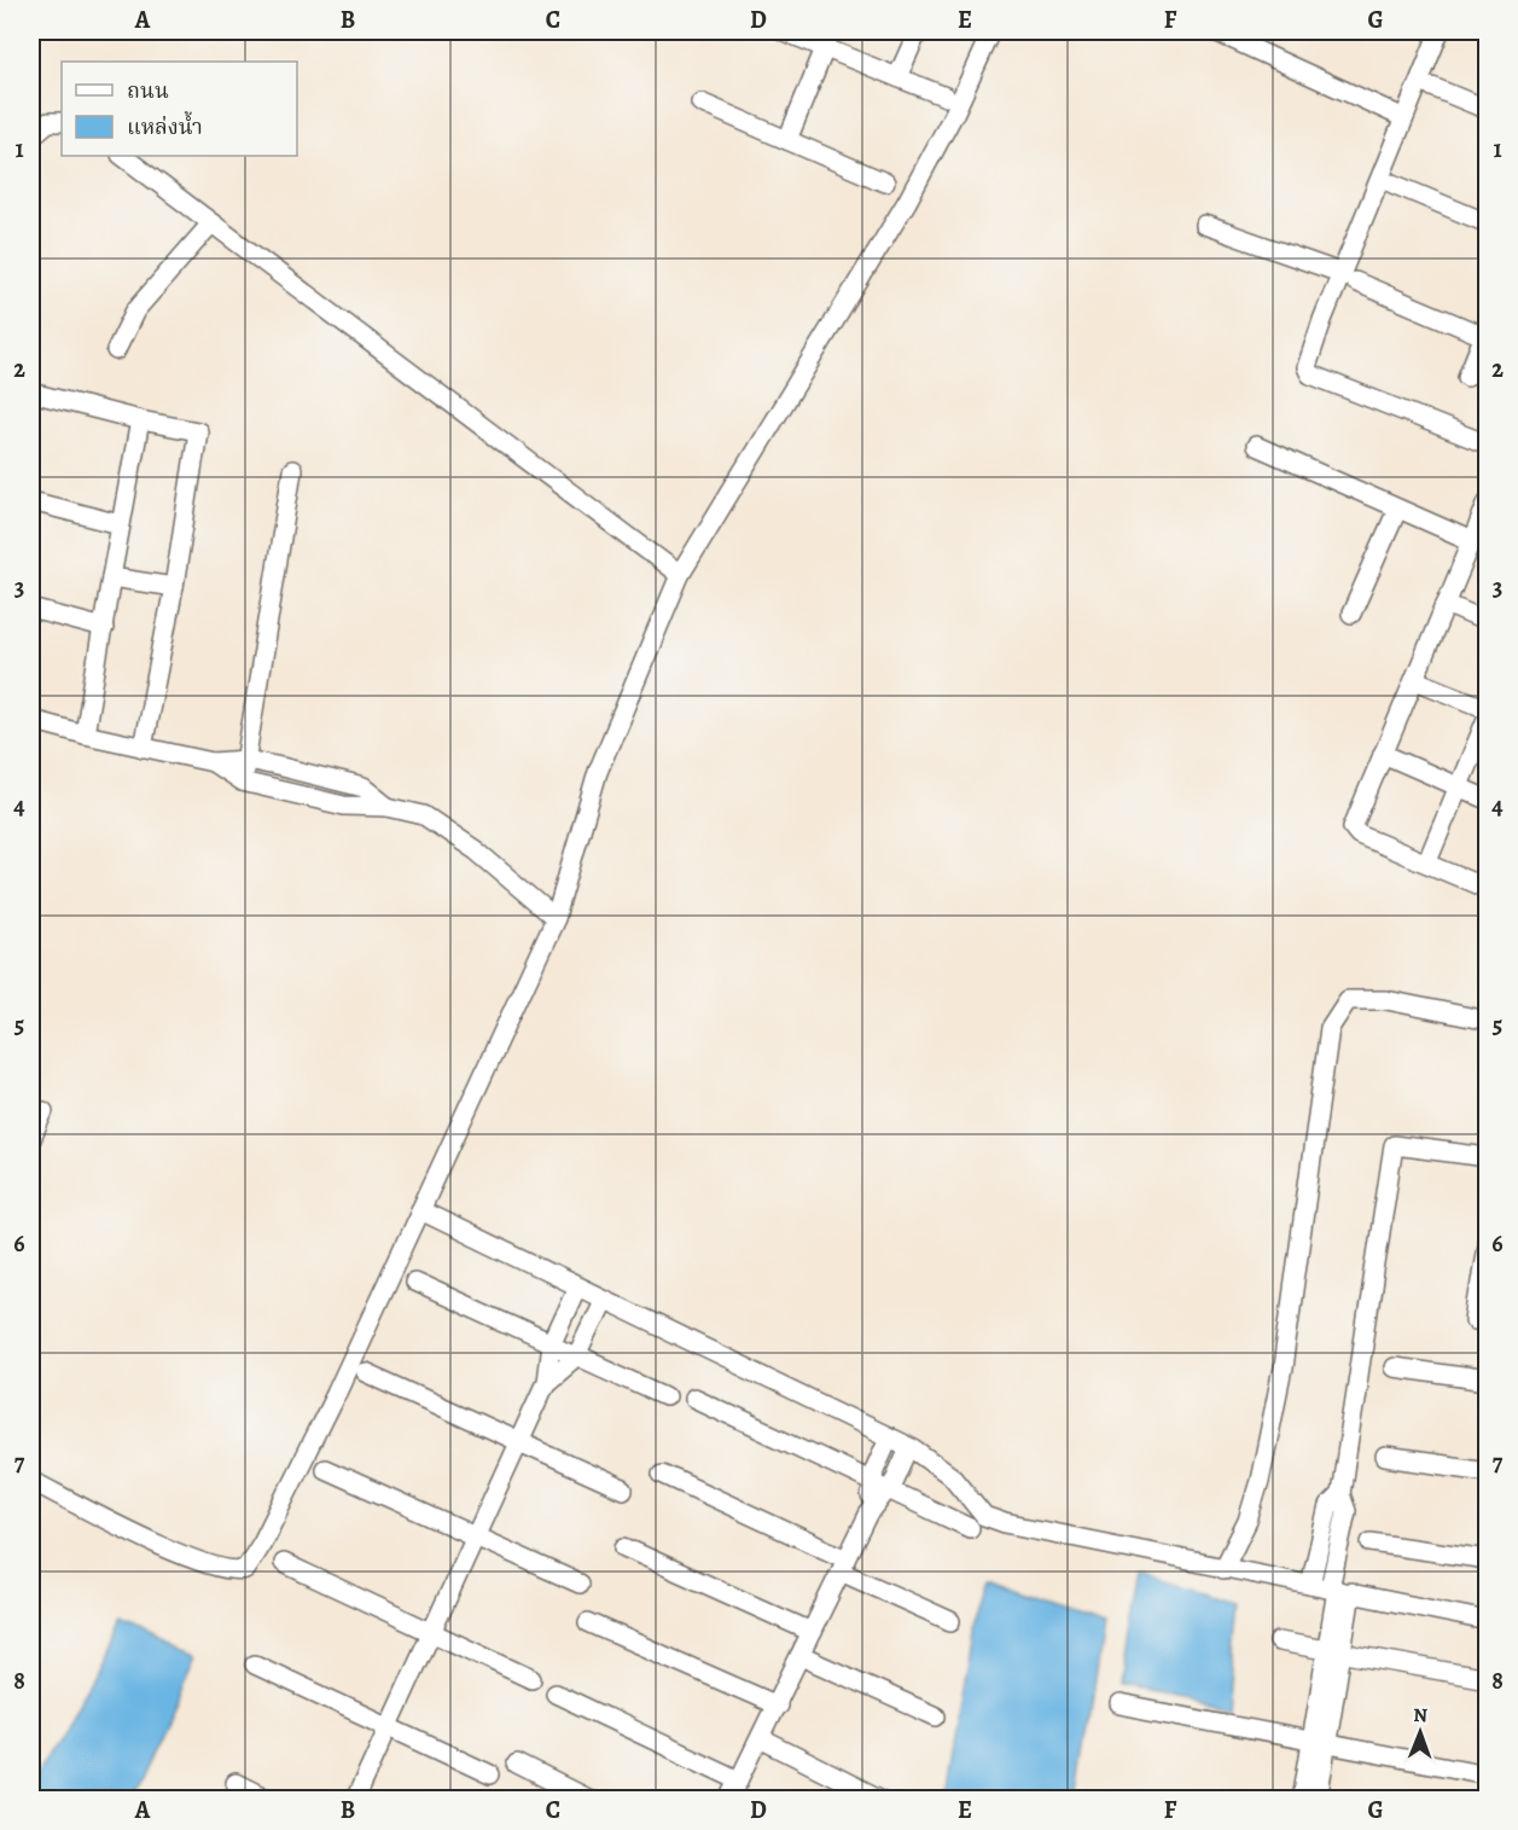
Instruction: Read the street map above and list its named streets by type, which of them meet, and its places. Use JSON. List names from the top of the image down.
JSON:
{
  "legend": ["ถนน", "แหล่งน้ำ"],
  "north": "top",
  "grid": {
    "columns": [
      "A",
      "B",
      "C",
      "D",
      "E",
      "F",
      "G"
    ],
    "rows": [
      "1",
      "2",
      "3",
      "4",
      "5",
      "6",
      "7",
      "8"
    ]
  }
}
